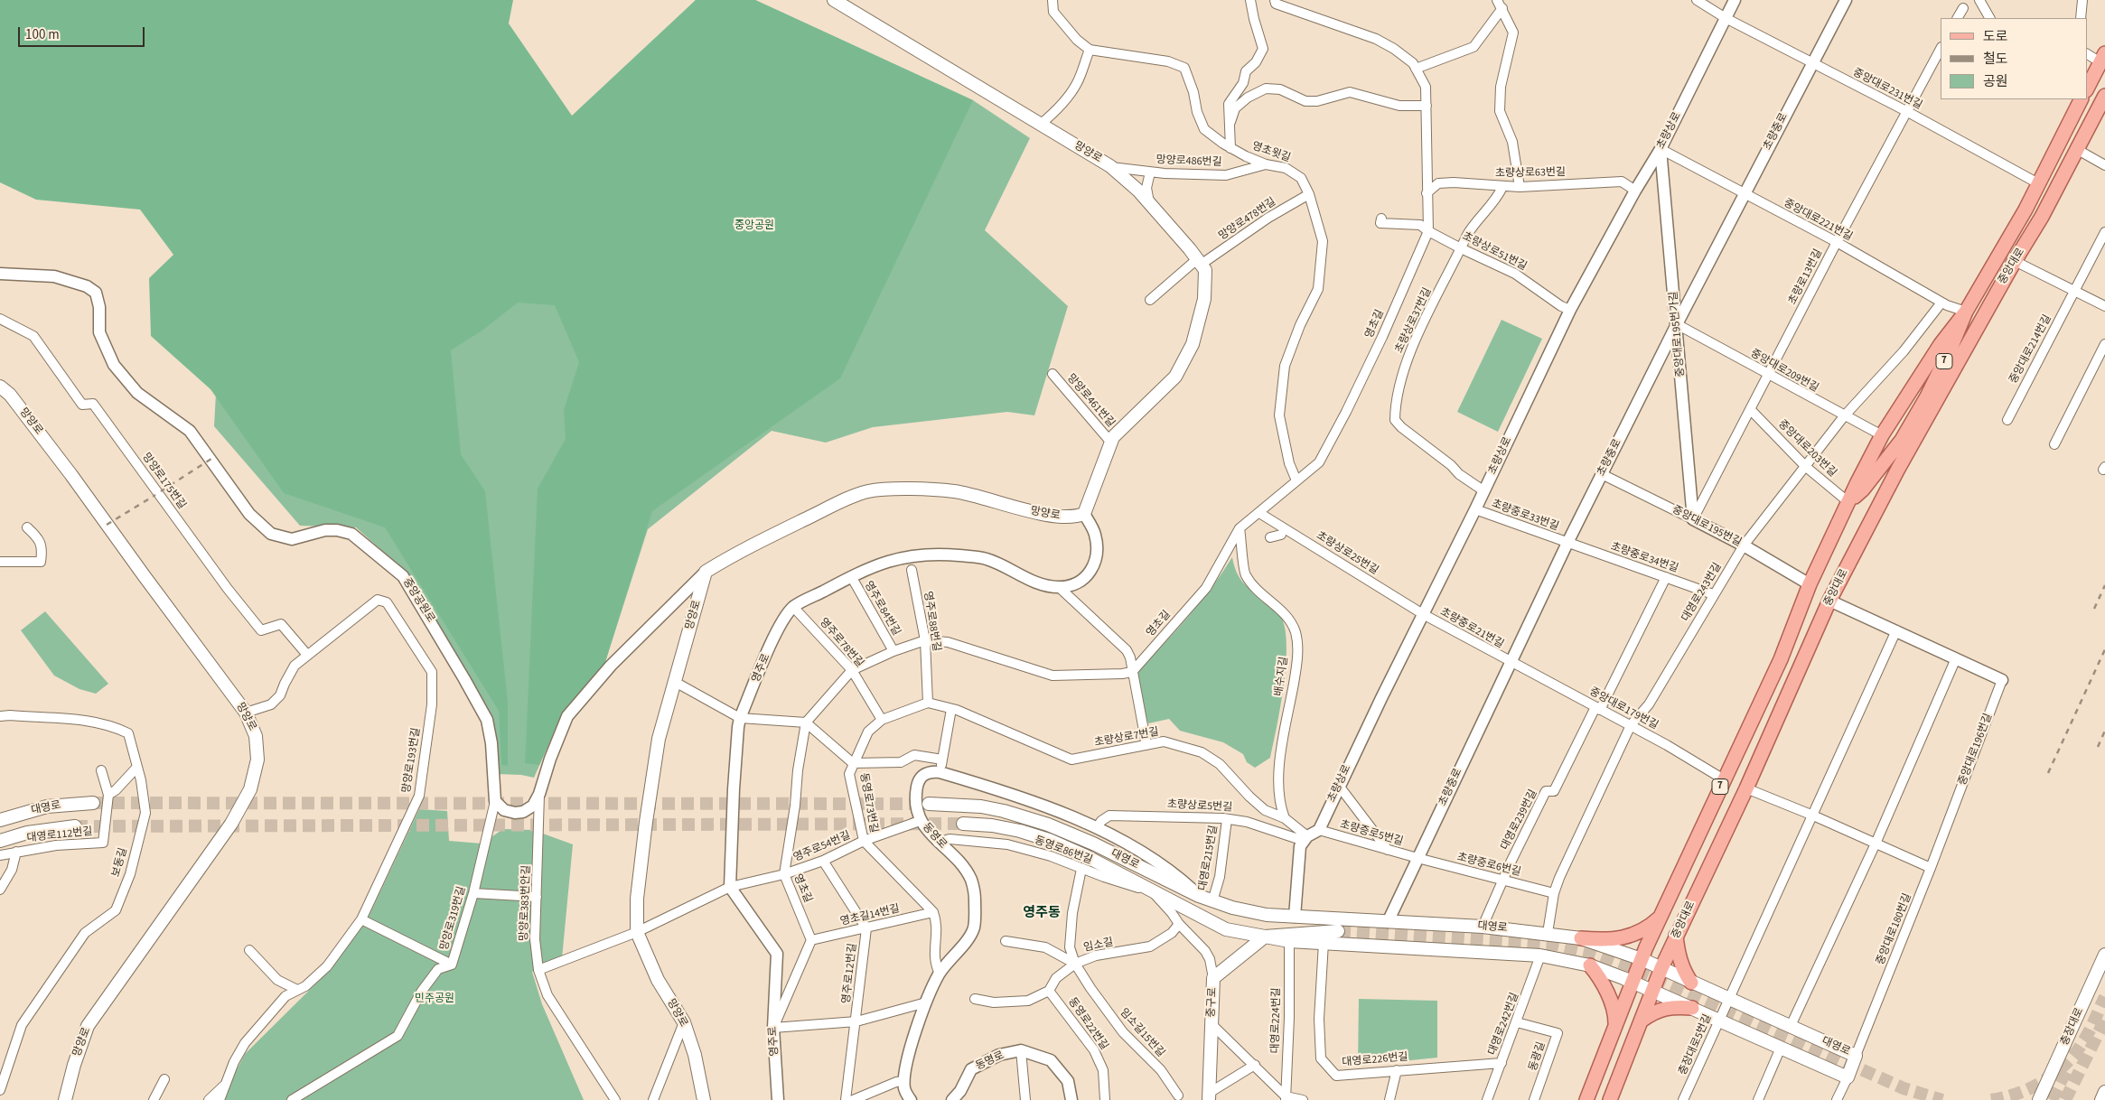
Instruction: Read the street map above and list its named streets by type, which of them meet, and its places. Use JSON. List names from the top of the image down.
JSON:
{
  "streets": {
    "main road": [
      "망양로",
      "중앙대로",
      "7",
      "대영로",
      "중구로",
      "충장대로"
    ],
    "street": [
      "중앙대로231번길",
      "초량상로",
      "초량중로",
      "영초윗길",
      "망양로486번길",
      "초량상로63번길",
      "망양로478번길",
      "중앙대로221번길",
      "초량상로51번길",
      "초량로13번길",
      "초량상로37번길",
      "영초길",
      "중앙대로195번가길",
      "중앙대로214번길",
      "중앙대로209번길",
      "망양로461번길",
      "중앙대로203번길",
      "망양로175번길",
      "초량중로33번길",
      "중앙대로195번길",
      "초량상로25번길",
      "초량중로34번길",
      "대영로243번길",
      "중앙공원로",
      "영주로84번길",
      "영주로88번길",
      "초량중로21번길",
      "영주로78번길",
      "영주로",
      "배수지길",
      "중앙대로179번길",
      "초량상로7번길",
      "중앙대로196번길",
      "망양로193번길",
      "동영로73번길",
      "초량상로5번길",
      "대영로239번길",
      "초량중로5번길",
      "대영로112번길",
      "동영로",
      "영주로54번길",
      "동영로86번길",
      "대영로215번길",
      "보동길",
      "초량중로6번길",
      "망양로383번안길",
      "영초길14번길",
      "망양로319번길",
      "중앙대로180번길",
      "임소길",
      "영주로12번길",
      "대영로224번길",
      "동영로22번길",
      "대영로242번길",
      "임소길15번길",
      "충장대로5번길",
      "동광길",
      "대영로226번길",
      "동명로"
    ]
  },
  "crossings": [
    ["중앙대로231번길", "초량상로"],
    ["중앙대로231번길", "초량중로"],
    ["중앙대로231번길", "중앙대로"],
    ["중앙대로231번길", "초량로13번길"],
    ["초량상로", "초량상로63번길"],
    ["초량상로", "중앙대로221번길"],
    ["초량상로", "초량상로51번길"],
    ["초량상로", "초량상로37번길"],
    ["초량상로", "중앙대로195번가길"],
    ["초량상로", "초량중로33번길"],
    ["초량상로", "초량상로25번길"],
    ["초량상로", "초량중로21번길"],
    ["초량상로", "초량중로5번길"],
    ["초량중로", "중앙대로221번길"],
    ["초량중로", "중앙대로195번가길"],
    ["초량중로", "중앙대로209번길"],
    ["초량중로", "초량중로33번길"],
    ["초량중로", "중앙대로195번길"],
    ["초량중로", "초량중로34번길"],
    ["초량중로", "초량중로21번길"],
    ["초량중로", "중앙대로179번길"],
    ["초량중로", "대영로"],
    ["초량중로", "초량중로5번길"],
    ["초량중로", "초량중로6번길"],
    ["망양로", "망양로486번길"],
    ["망양로", "망양로478번길"],
    ["망양로", "망양로461번길"],
    ["망양로", "망양로193번길"],
    ["망양로", "영주로54번길"],
    ["영초윗길", "망양로486번길"],
    ["영초윗길", "망양로478번길"],
    ["영초윗길", "영초길"],
    ["초량상로63번길", "초량상로37번길"],
    ["초량상로63번길", "영초길"],
    ["중앙대로221번길", "중앙대로"],
    ["중앙대로221번길", "초량로13번길"],
    ["중앙대로221번길", "중앙대로195번가길"],
    ["중앙대로221번길", "대영로243번길"],
    ["초량상로51번길", "초량상로37번길"],
    ["초량상로51번길", "영초길"],
    ["중앙대로", "중앙대로209번길"],
    ["중앙대로", "중앙대로203번길"],
    ["중앙대로", "중앙대로195번길"],
    ["중앙대로", "중앙대로179번길"],
    ["중앙대로", "중앙대로196번길"],
    ["중앙대로", "대영로"],
    ["초량로13번길", "중앙대로195번가길"],
    ["초량로13번길", "중앙대로209번길"],
    ["초량로13번길", "중앙대로203번길"],
    ["초량로13번길", "중앙대로195번길"],
    ["영초길", "초량상로25번길"],
    ["영초길", "배수지길"],
    ["영초길", "영주로54번길"],
    ["영초길", "영초길14번길"],
    ["중앙대로195번가길", "중앙대로209번길"],
    ["중앙대로195번가길", "중앙대로195번길"],
    ["중앙대로209번길", "대영로243번길"],
    ["중앙대로203번길", "대영로243번길"],
    ["망양로175번길", "망양로193번길"],
    ["초량중로33번길", "초량중로34번길"],
    ["중앙대로195번길", "대영로243번길"],
    ["초량상로25번길", "초량중로21번길"],
    ["초량중로34번길", "대영로243번길"],
    ["대영로243번길", "중앙대로179번길"],
    ["대영로243번길", "대영로"],
    ["대영로243번길", "초량중로6번길"],
    ["중앙공원로", "망양로319번길"],
    ["영주로84번길", "영주로"],
    ["영주로88번길", "초량상로7번길"],
    ["영주로88번길", "동영로73번길"],
    ["초량중로21번길", "중앙대로179번길"],
    ["영주로78번길", "영주로"],
    ["영주로78번길", "동영로73번길"],
    ["영주로", "영주로54번길"],
    ["배수지길", "초량상로7번길"],
    ["중앙대로179번길", "대영로239번길"],
    ["초량상로7번길", "동영로73번길"],
    ["초량상로7번길", "초량상로5번길"],
    ["중앙대로196번길", "중앙대로180번길"],
    ["동영로73번길", "영주로54번길"],
    ["동영로73번길", "영초길14번길"],
    ["초량상로5번길", "대영로215번길"],
    ["대영로", "대영로239번길"],
    ["대영로", "동영로86번길"],
    ["대영로", "대영로215번길"],
    ["대영로", "중앙대로180번길"],
    ["대영로", "중구로"],
    ["대영로", "대영로224번길"],
    ["대영로", "대영로242번길"],
    ["대영로", "충장대로5번길"],
    ["대영로", "대영로226번길"],
    ["대영로239번길", "초량중로6번길"],
    ["초량중로5번길", "초량중로6번길"],
    ["동영로", "영주로54번길"],
    ["동영로", "동영로86번길"],
    ["영초길14번길", "영주로12번길"],
    ["임소길", "동영로22번길"],
    ["임소길", "임소길15번길"],
    ["대영로242번길", "동광길"],
    ["대영로242번길", "대영로226번길"]
  ],
  "districts": ["영주동"],
  "parks": ["중앙공원", "민주공원"],
  "legend": ["도로", "철도", "공원"],
  "scale_bar": "100 m"
}
